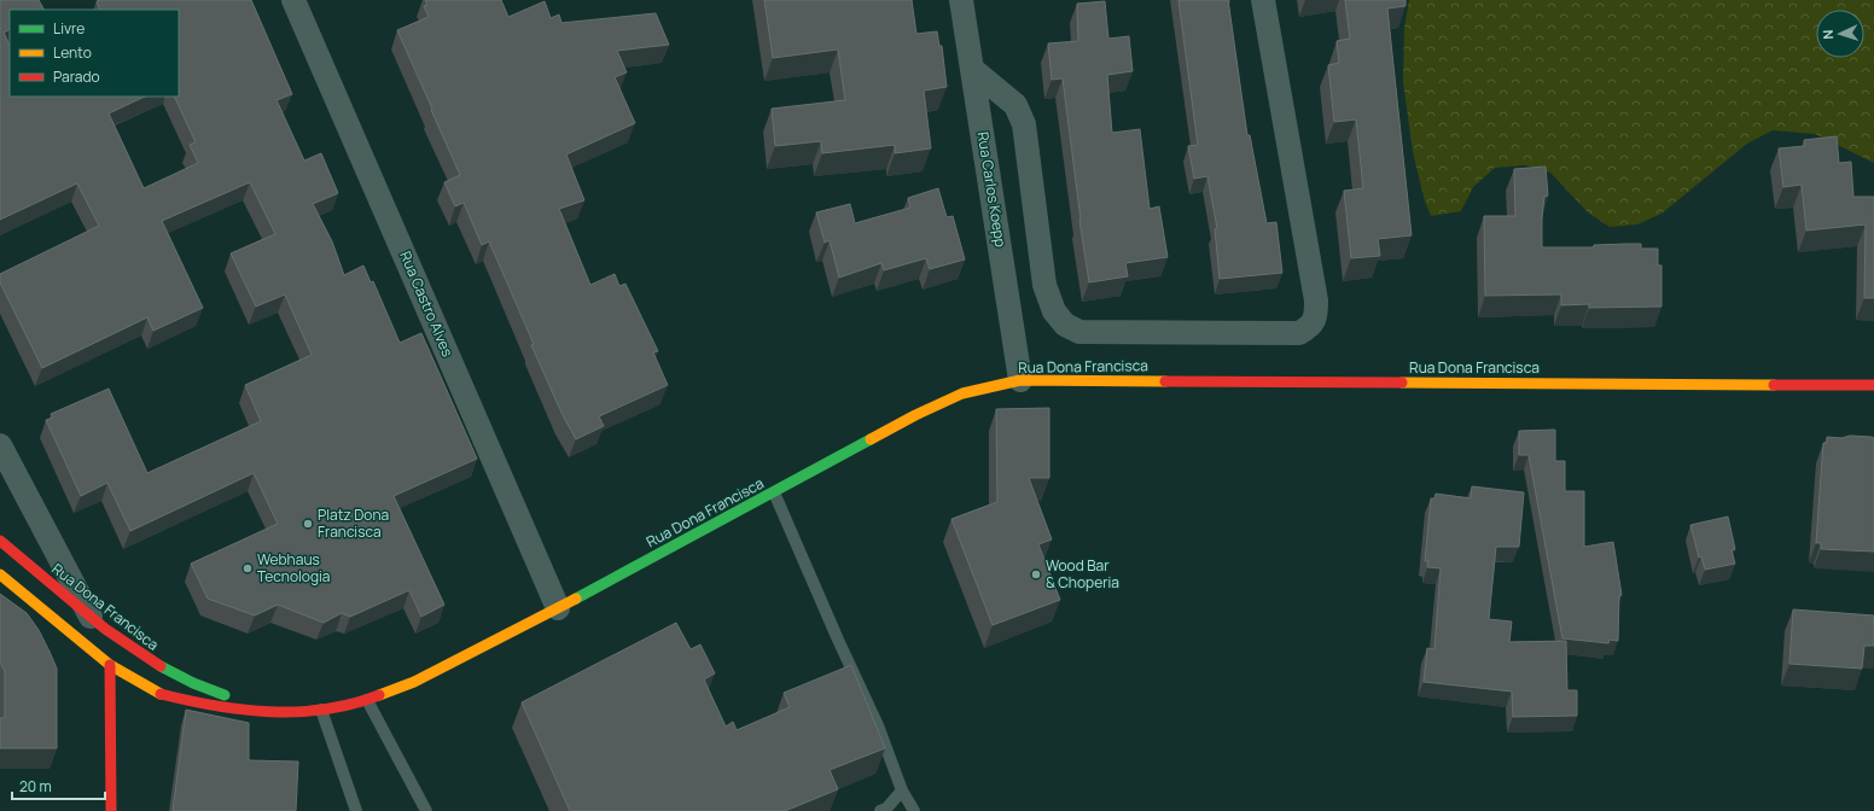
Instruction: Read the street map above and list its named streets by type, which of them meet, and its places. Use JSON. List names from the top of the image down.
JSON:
{
  "streets": {
    "main road": ["Rua Dona Francisca"],
    "street": ["Rua Carlos Koepp", "Rua Castro Alves"]
  },
  "crossings": [
    ["Rua Carlos Koepp", "Rua Dona Francisca"],
    ["Rua Castro Alves", "Rua Dona Francisca"]
  ],
  "places": ["Platz Dona Francisca", "Webhaus Tecnologia", "Wood Bar & Choperia"],
  "legend": ["Livre", "Lento", "Parado"],
  "scale_bar": "20 m",
  "north": "left"
}
